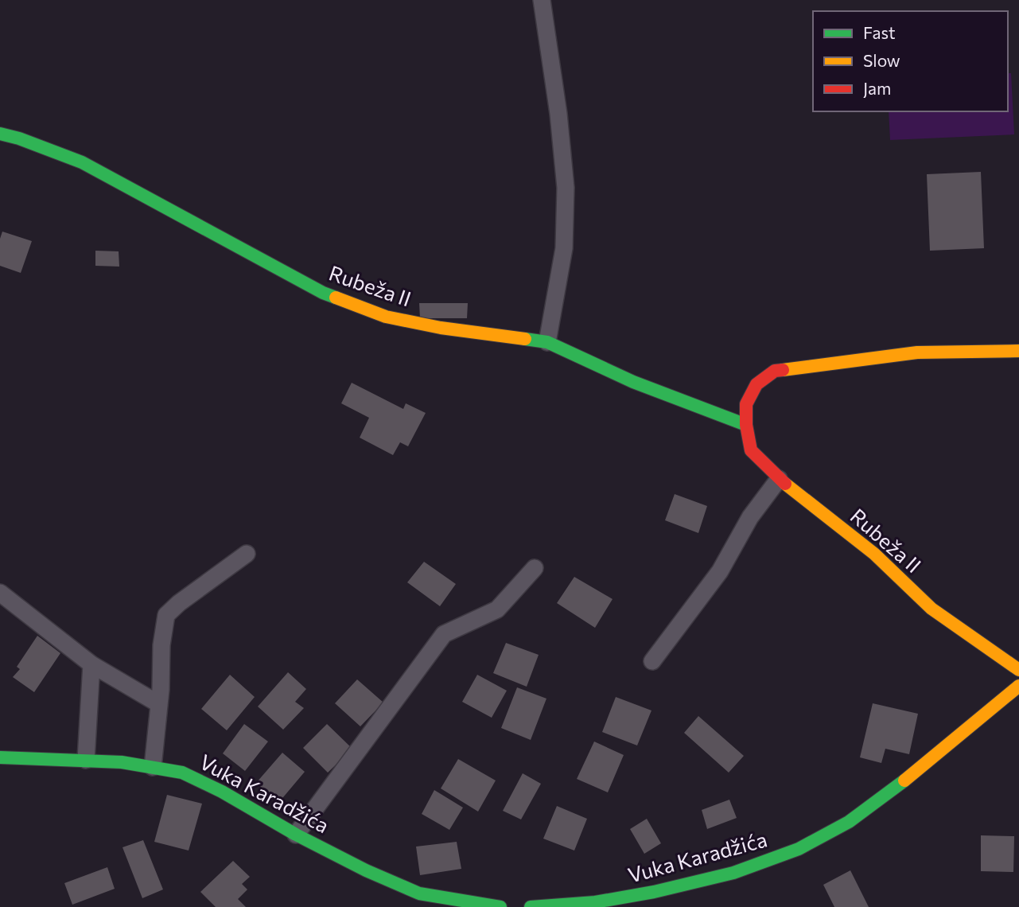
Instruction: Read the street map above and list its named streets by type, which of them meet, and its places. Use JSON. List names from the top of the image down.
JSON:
{
  "streets": {
    "street": ["Rubeža II", "Vuka Karadžića"]
  },
  "legend": ["Fast", "Slow", "Jam"]
}
